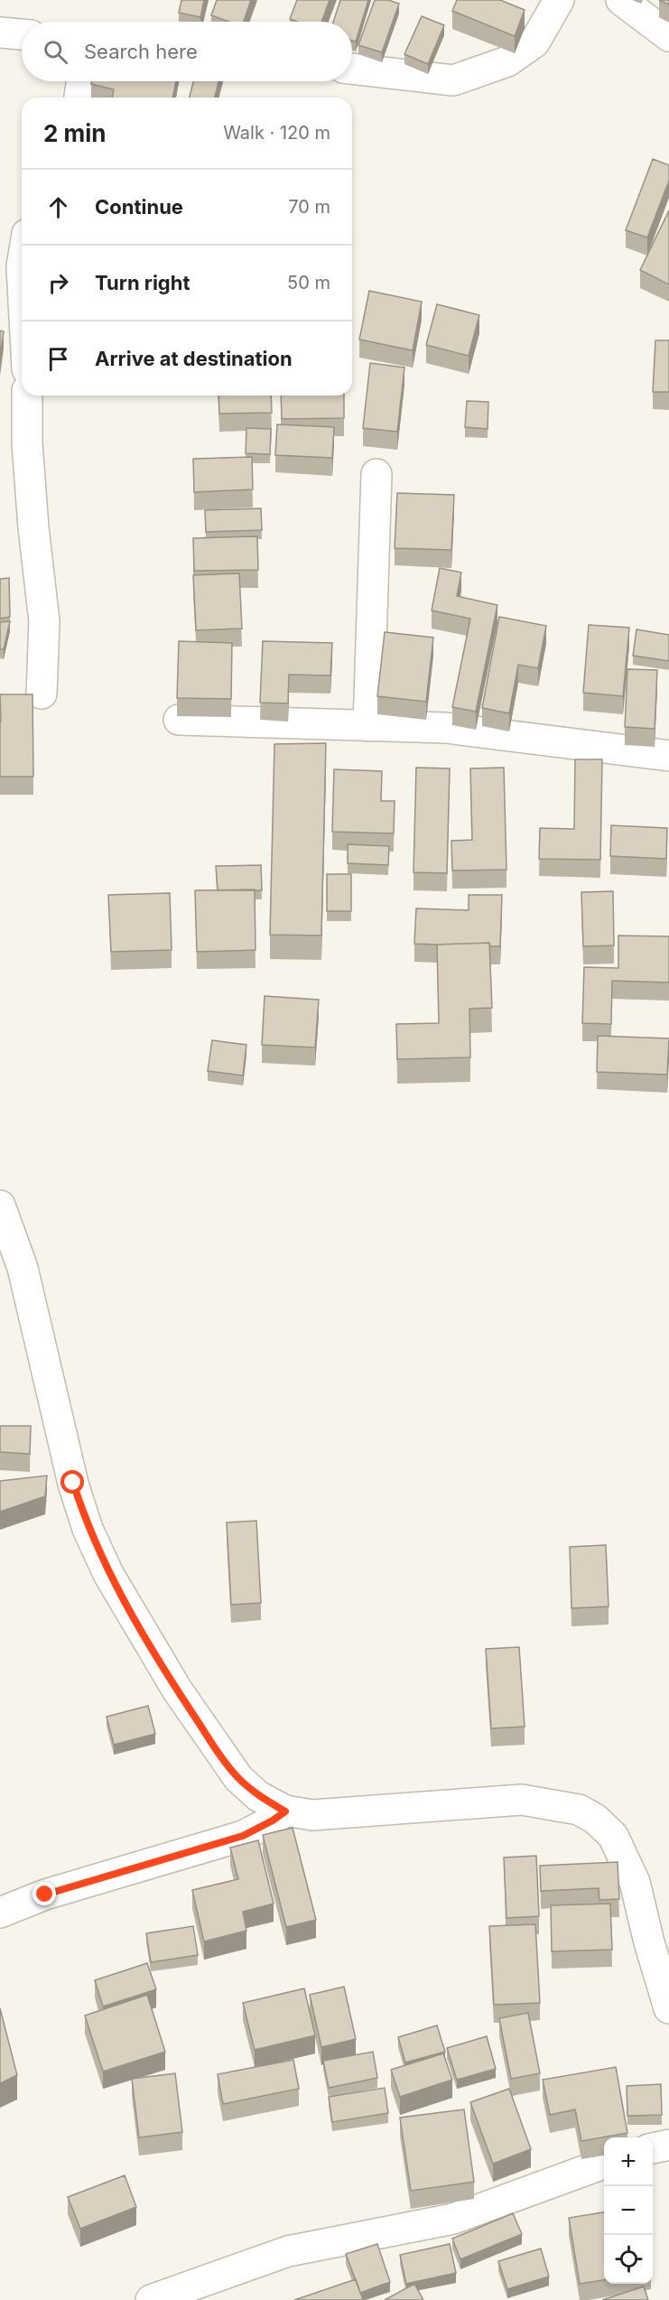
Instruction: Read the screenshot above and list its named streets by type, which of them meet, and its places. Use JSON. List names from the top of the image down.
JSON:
{
  "page": {
    "search": "Search here",
    "heading": ["2 min", "Walk · 120 m"],
    "list": [
      ["Continue", "70 m"],
      ["Turn right", "50 m"],
      "Arrive at destination"
    ],
    "map_buttons": ["+", "−"]
  }
}
